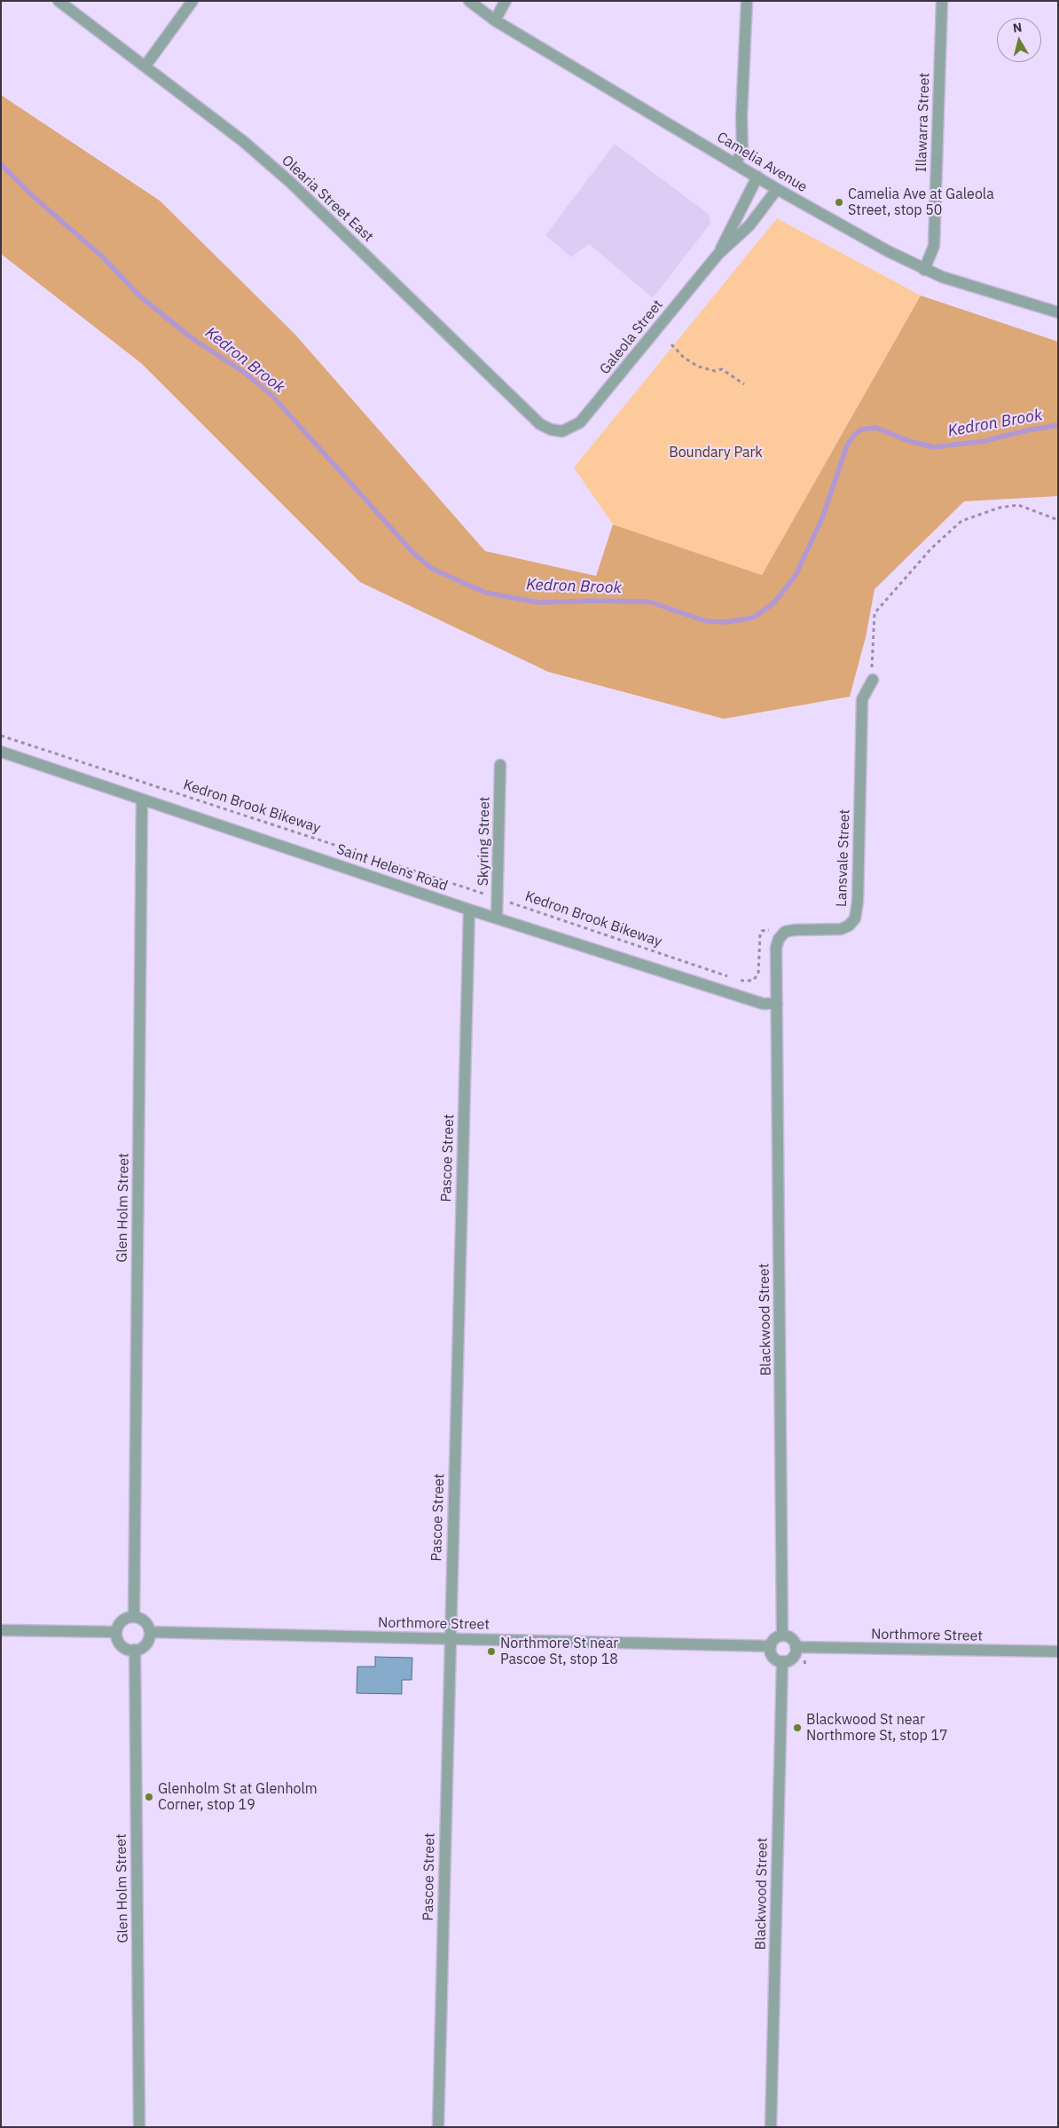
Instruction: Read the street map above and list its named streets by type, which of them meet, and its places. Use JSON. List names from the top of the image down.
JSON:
{
  "streets": {
    "street": [
      "Illawarra Street",
      "Camelia Avenue",
      "Olearia Street East",
      "Galeola Street",
      "Skyring Street",
      "Lansvale Street",
      "Saint Helens Road",
      "Pascoe Street",
      "Glen Holm Street",
      "Blackwood Street",
      "Northmore Street"
    ],
    "path": ["Kedron Brook Bikeway"]
  },
  "crossings": [
    ["Illawarra Street", "Camelia Avenue"],
    ["Camelia Avenue", "Galeola Street"],
    ["Olearia Street East", "Galeola Street"],
    ["Kedron Brook Bikeway", "Skyring Street"],
    ["Kedron Brook Bikeway", "Lansvale Street"],
    ["Skyring Street", "Saint Helens Road"],
    ["Saint Helens Road", "Pascoe Street"],
    ["Saint Helens Road", "Glen Holm Street"],
    ["Saint Helens Road", "Blackwood Street"],
    ["Pascoe Street", "Northmore Street"],
    ["Glen Holm Street", "Northmore Street"],
    ["Blackwood Street", "Northmore Street"]
  ],
  "water": ["Kedron Brook"],
  "parks": ["Boundary Park"],
  "places": [
    "Camelia Ave at Galeola Street, stop 50",
    "Northmore St near Pascoe St, stop 18",
    "Blackwood St near Northmore St, stop 17",
    "Glenholm St at Glenholm Corner, stop 19"
  ],
  "north": "top"
}
